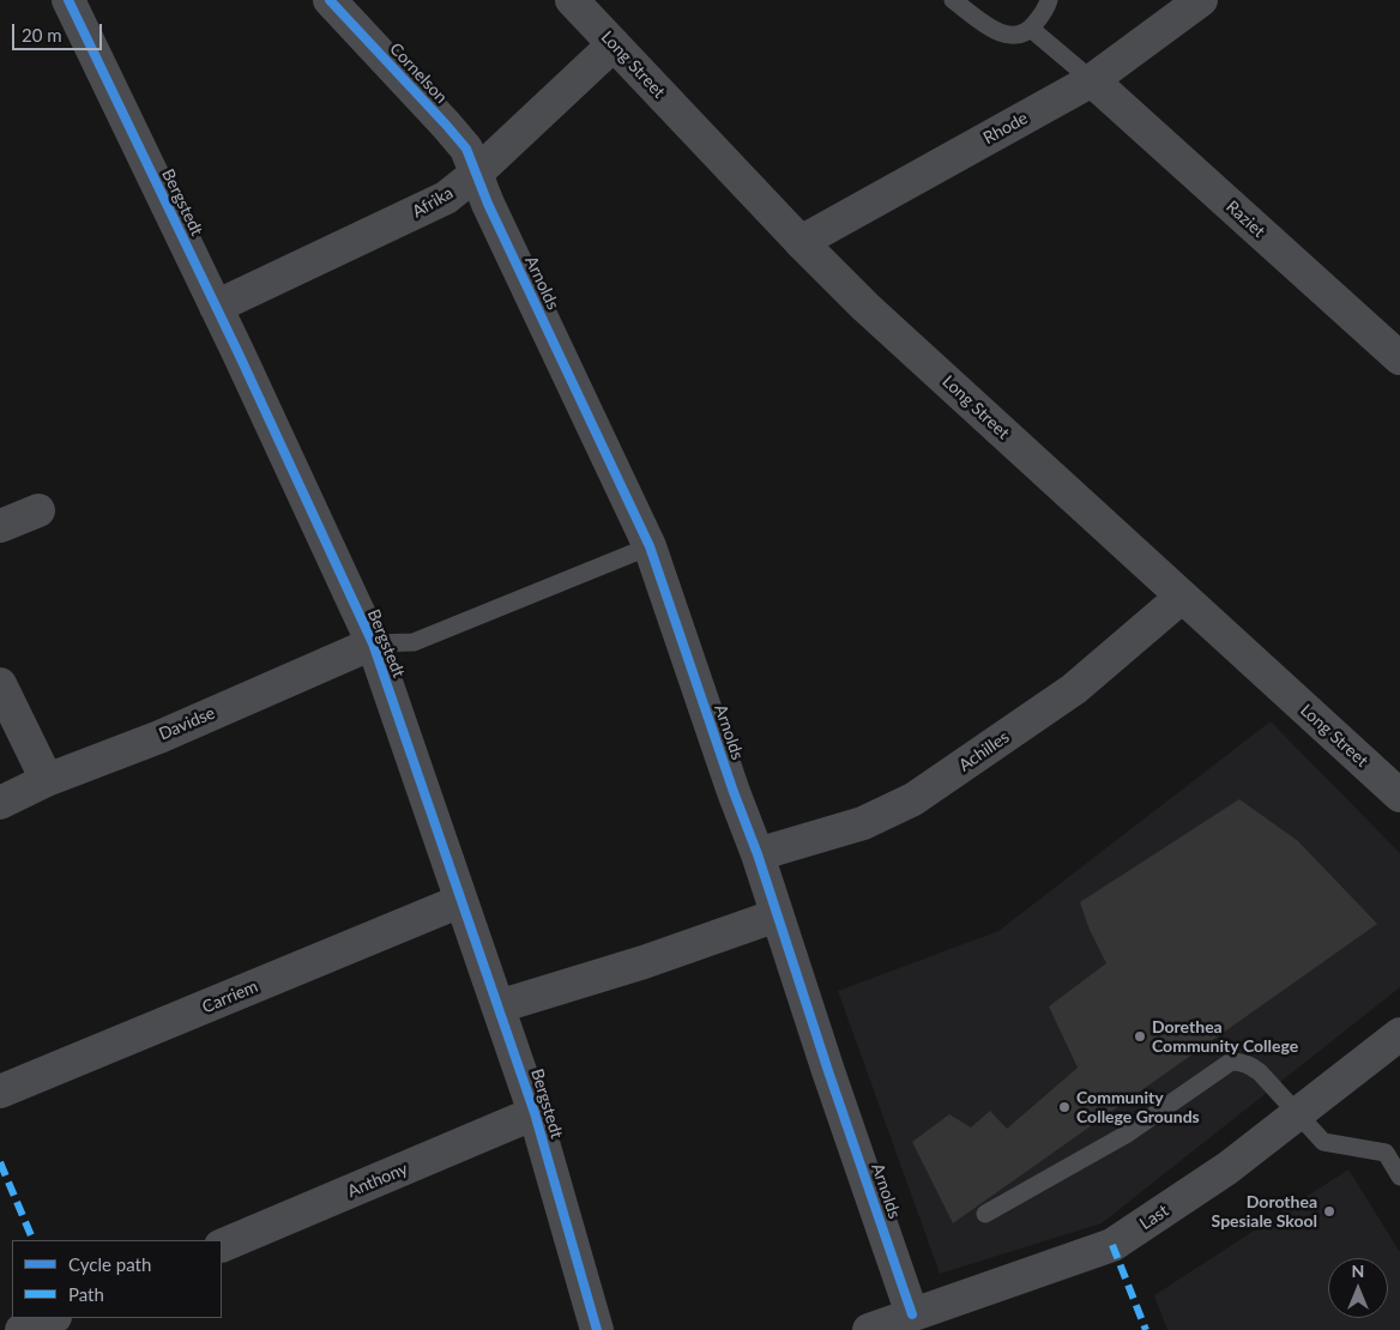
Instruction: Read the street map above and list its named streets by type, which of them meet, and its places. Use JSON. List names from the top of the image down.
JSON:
{
  "streets": {
    "street": [
      "Long Street",
      "Cornelson",
      "Rhode",
      "Bergstedt",
      "Afrika",
      "Raziet",
      "Arnolds",
      "Davidse",
      "Achilles",
      "Carriem",
      "Anthony",
      "Last"
    ]
  },
  "crossings": [
    ["Long Street", "Rhode"],
    ["Long Street", "Afrika"],
    ["Long Street", "Achilles"],
    ["Cornelson", "Afrika"],
    ["Cornelson", "Arnolds"],
    ["Rhode", "Raziet"],
    ["Bergstedt", "Afrika"],
    ["Bergstedt", "Davidse"],
    ["Bergstedt", "Carriem"],
    ["Bergstedt", "Anthony"],
    ["Afrika", "Arnolds"],
    ["Arnolds", "Achilles"],
    ["Arnolds", "Last"]
  ],
  "places": ["Dorethea Community College", "Community College Grounds", "Dorothea Spesiale Skool"],
  "legend": ["Cycle path", "Path"],
  "scale_bar": "20 m",
  "north": "top"
}
